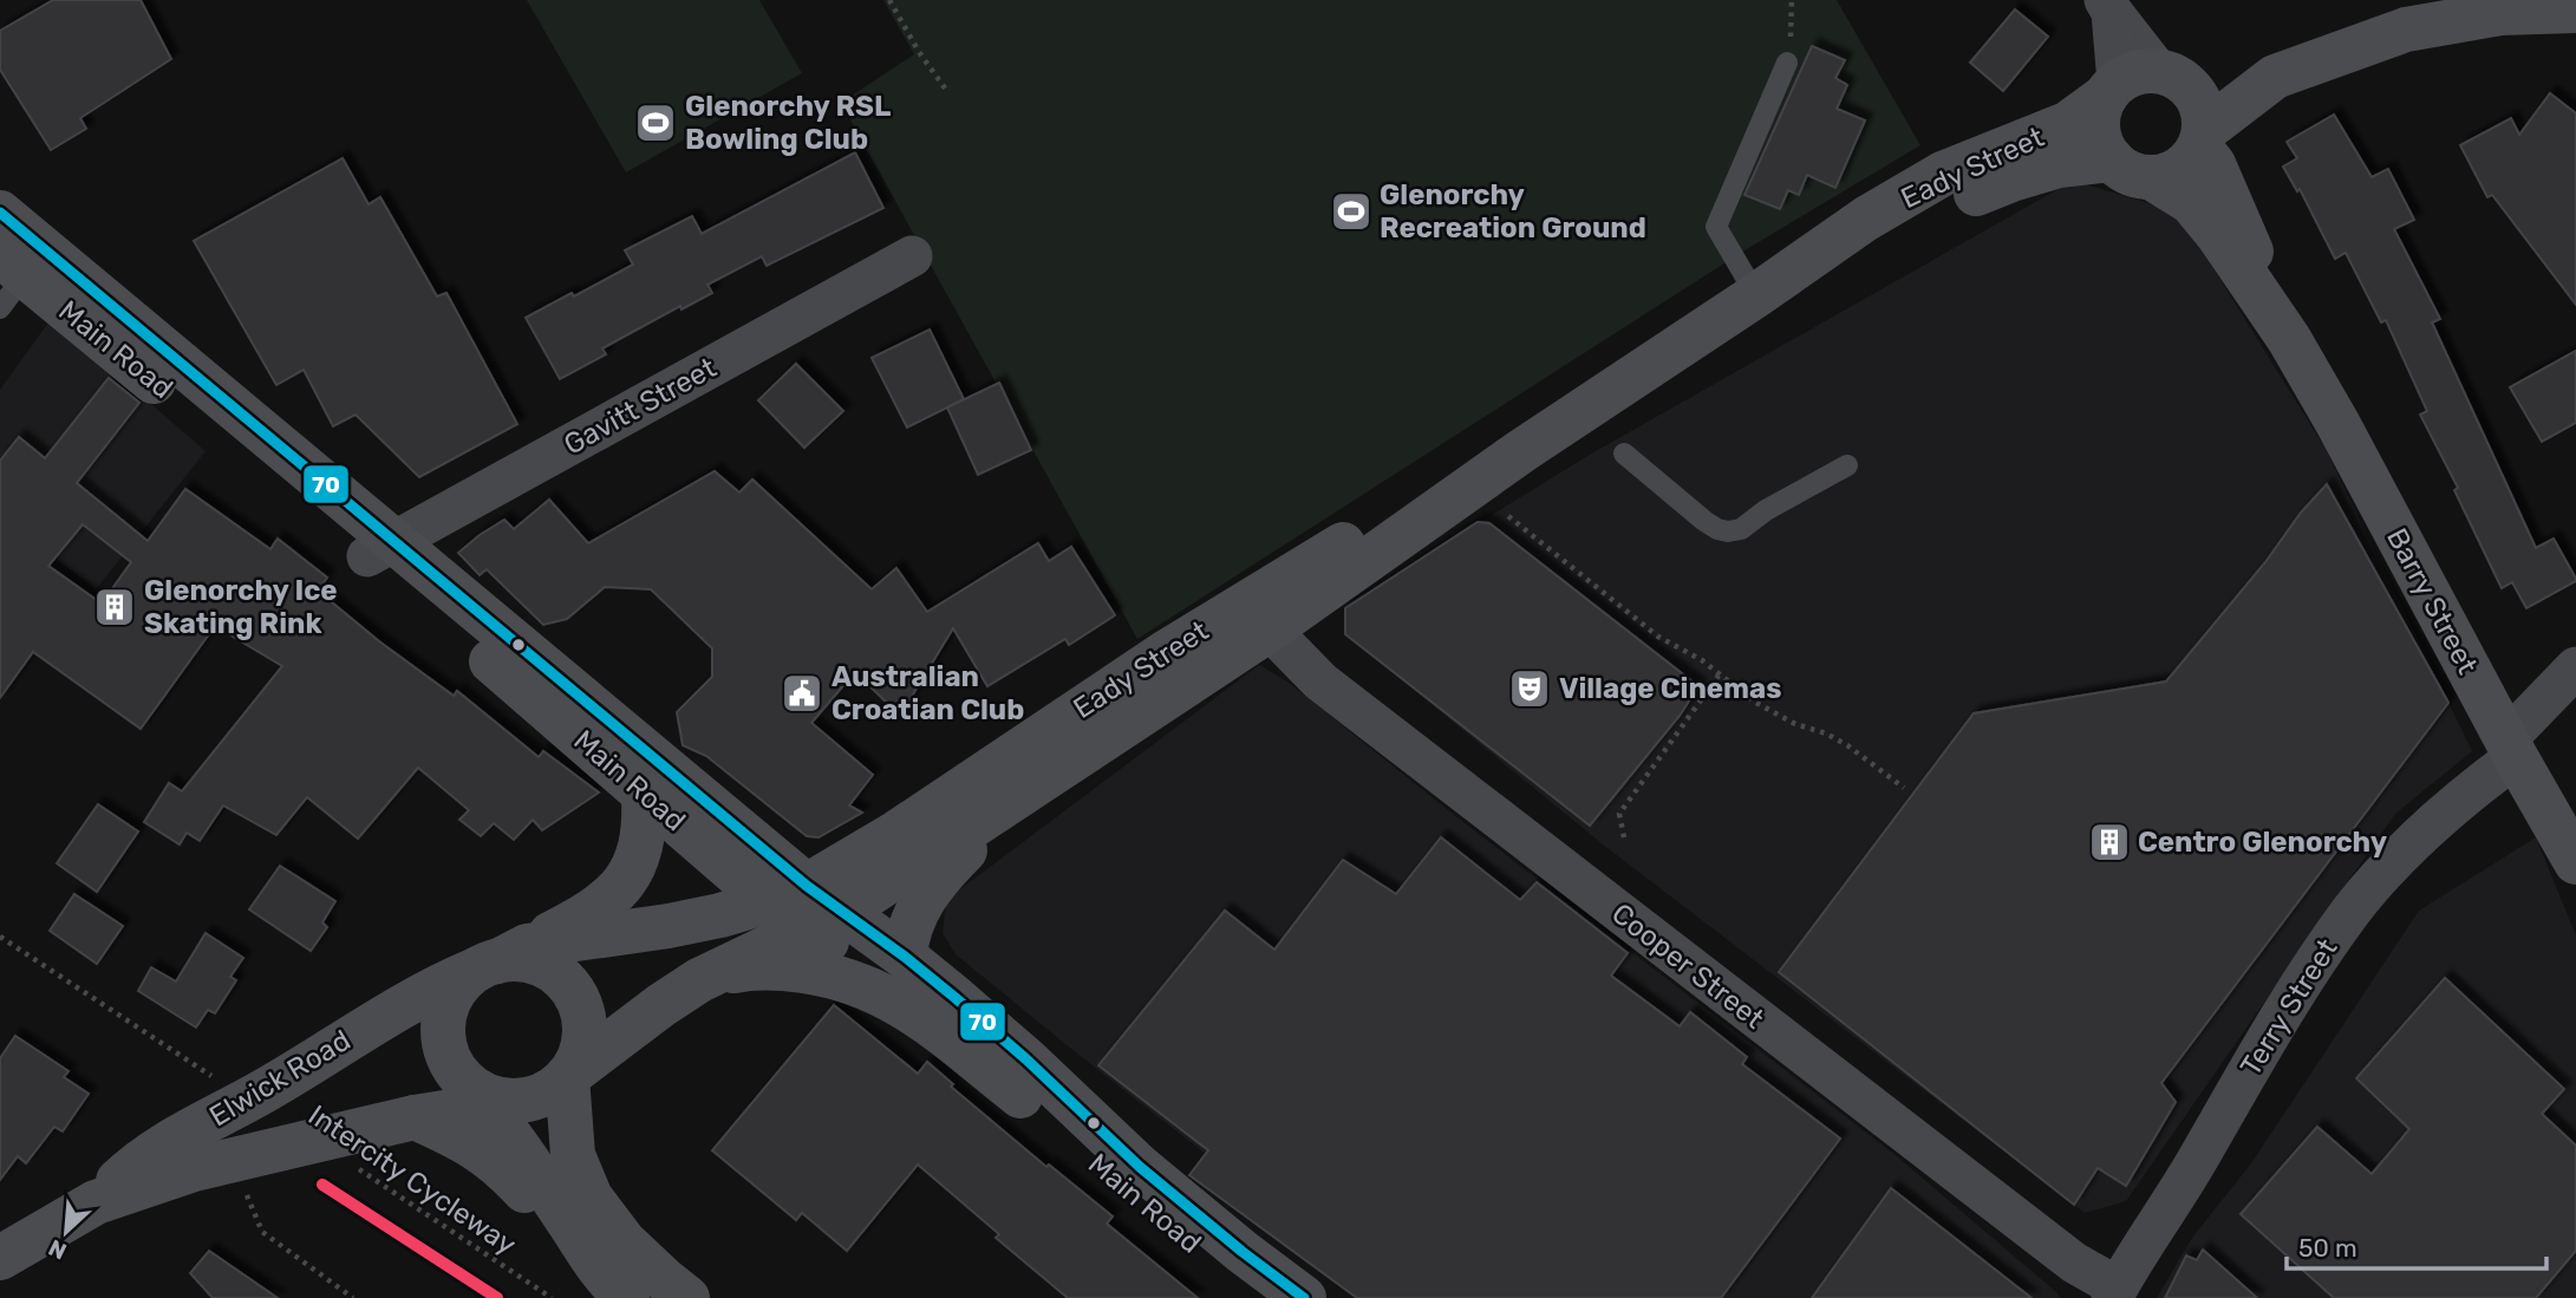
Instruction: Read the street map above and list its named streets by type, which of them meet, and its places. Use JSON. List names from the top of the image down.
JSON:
{
  "streets": {
    "main road": [
      "Eady Street",
      "Main Road",
      "Barry Street",
      "Elwick Road"
    ],
    "street": ["Gavitt Street", "Cooper Street", "Terry Street"],
    "path": ["Intercity Cycleway"]
  },
  "crossings": [
    ["Eady Street", "Main Road"],
    ["Eady Street", "Barry Street"],
    ["Eady Street", "Cooper Street"],
    ["Eady Street", "Elwick Road"],
    ["Main Road", "Gavitt Street"],
    ["Main Road", "Elwick Road"],
    ["Barry Street", "Terry Street"],
    ["Cooper Street", "Terry Street"],
    ["Elwick Road", "Intercity Cycleway"]
  ],
  "places": {
    "sports": ["Glenorchy RSL Bowling Club", "Glenorchy Recreation Ground"],
    "building": ["Glenorchy Ice Skating Rink", "Centro Glenorchy"],
    "theatre": ["Village Cinemas"],
    "public building": ["Australian Croatian Club"]
  },
  "lines": ["transit line 70"],
  "scale_bar": "50 m",
  "north": "bottom left"
}
